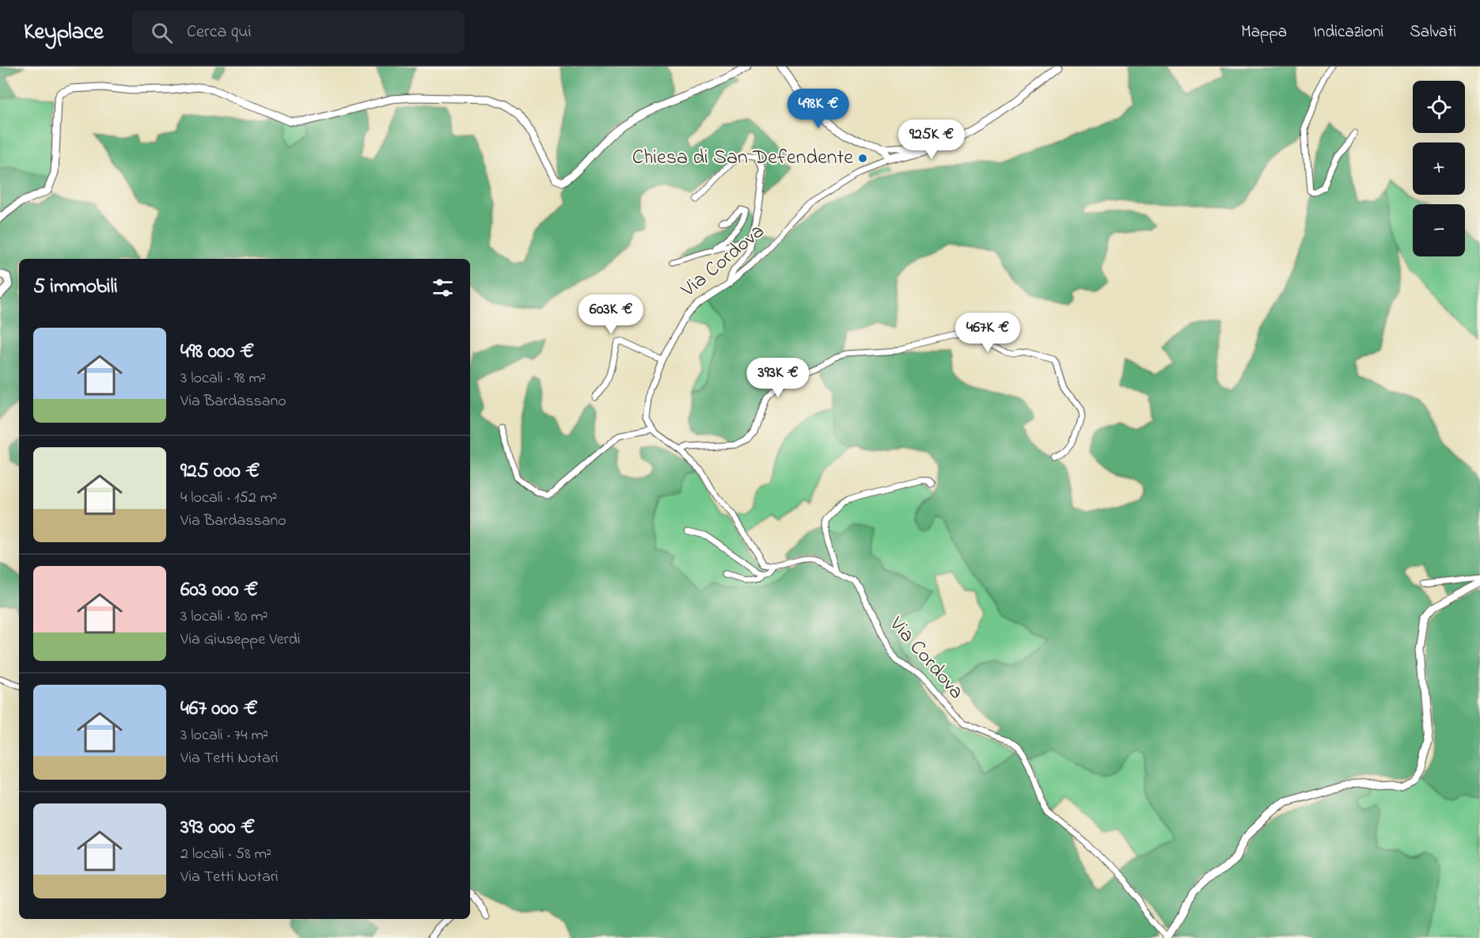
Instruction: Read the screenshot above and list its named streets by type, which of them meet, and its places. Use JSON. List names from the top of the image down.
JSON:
{
  "streets": {
    "street": ["Via Cordova"]
  },
  "places": ["Chiesa di San Defendente"],
  "page": {
    "header": "Keyplace",
    "search": "Cerca qui",
    "nav": ["Mappa", "Indicazioni", "Salvati"],
    "map_buttons": ["+", "−"],
    "price": [
      "498K €",
      "925K €",
      "603K €",
      "467K €",
      "393K €"
    ],
    "heading": "5 immobili",
    "list": [
      {
        "name": "498 000 €",
        "note": "3 locali · 98 m² · Via Bardassano"
      },
      {
        "name": "925 000 €",
        "note": "4 locali · 152 m² · Via Bardassano"
      },
      {
        "name": "603 000 €",
        "note": "3 locali · 80 m² · Via Giuseppe Verdi"
      },
      {
        "name": "467 000 €",
        "note": "3 locali · 74 m² · Via Tetti Notari"
      },
      {
        "name": "393 000 €",
        "note": "2 locali · 58 m² · Via Tetti Notari"
      }
    ]
  }
}
